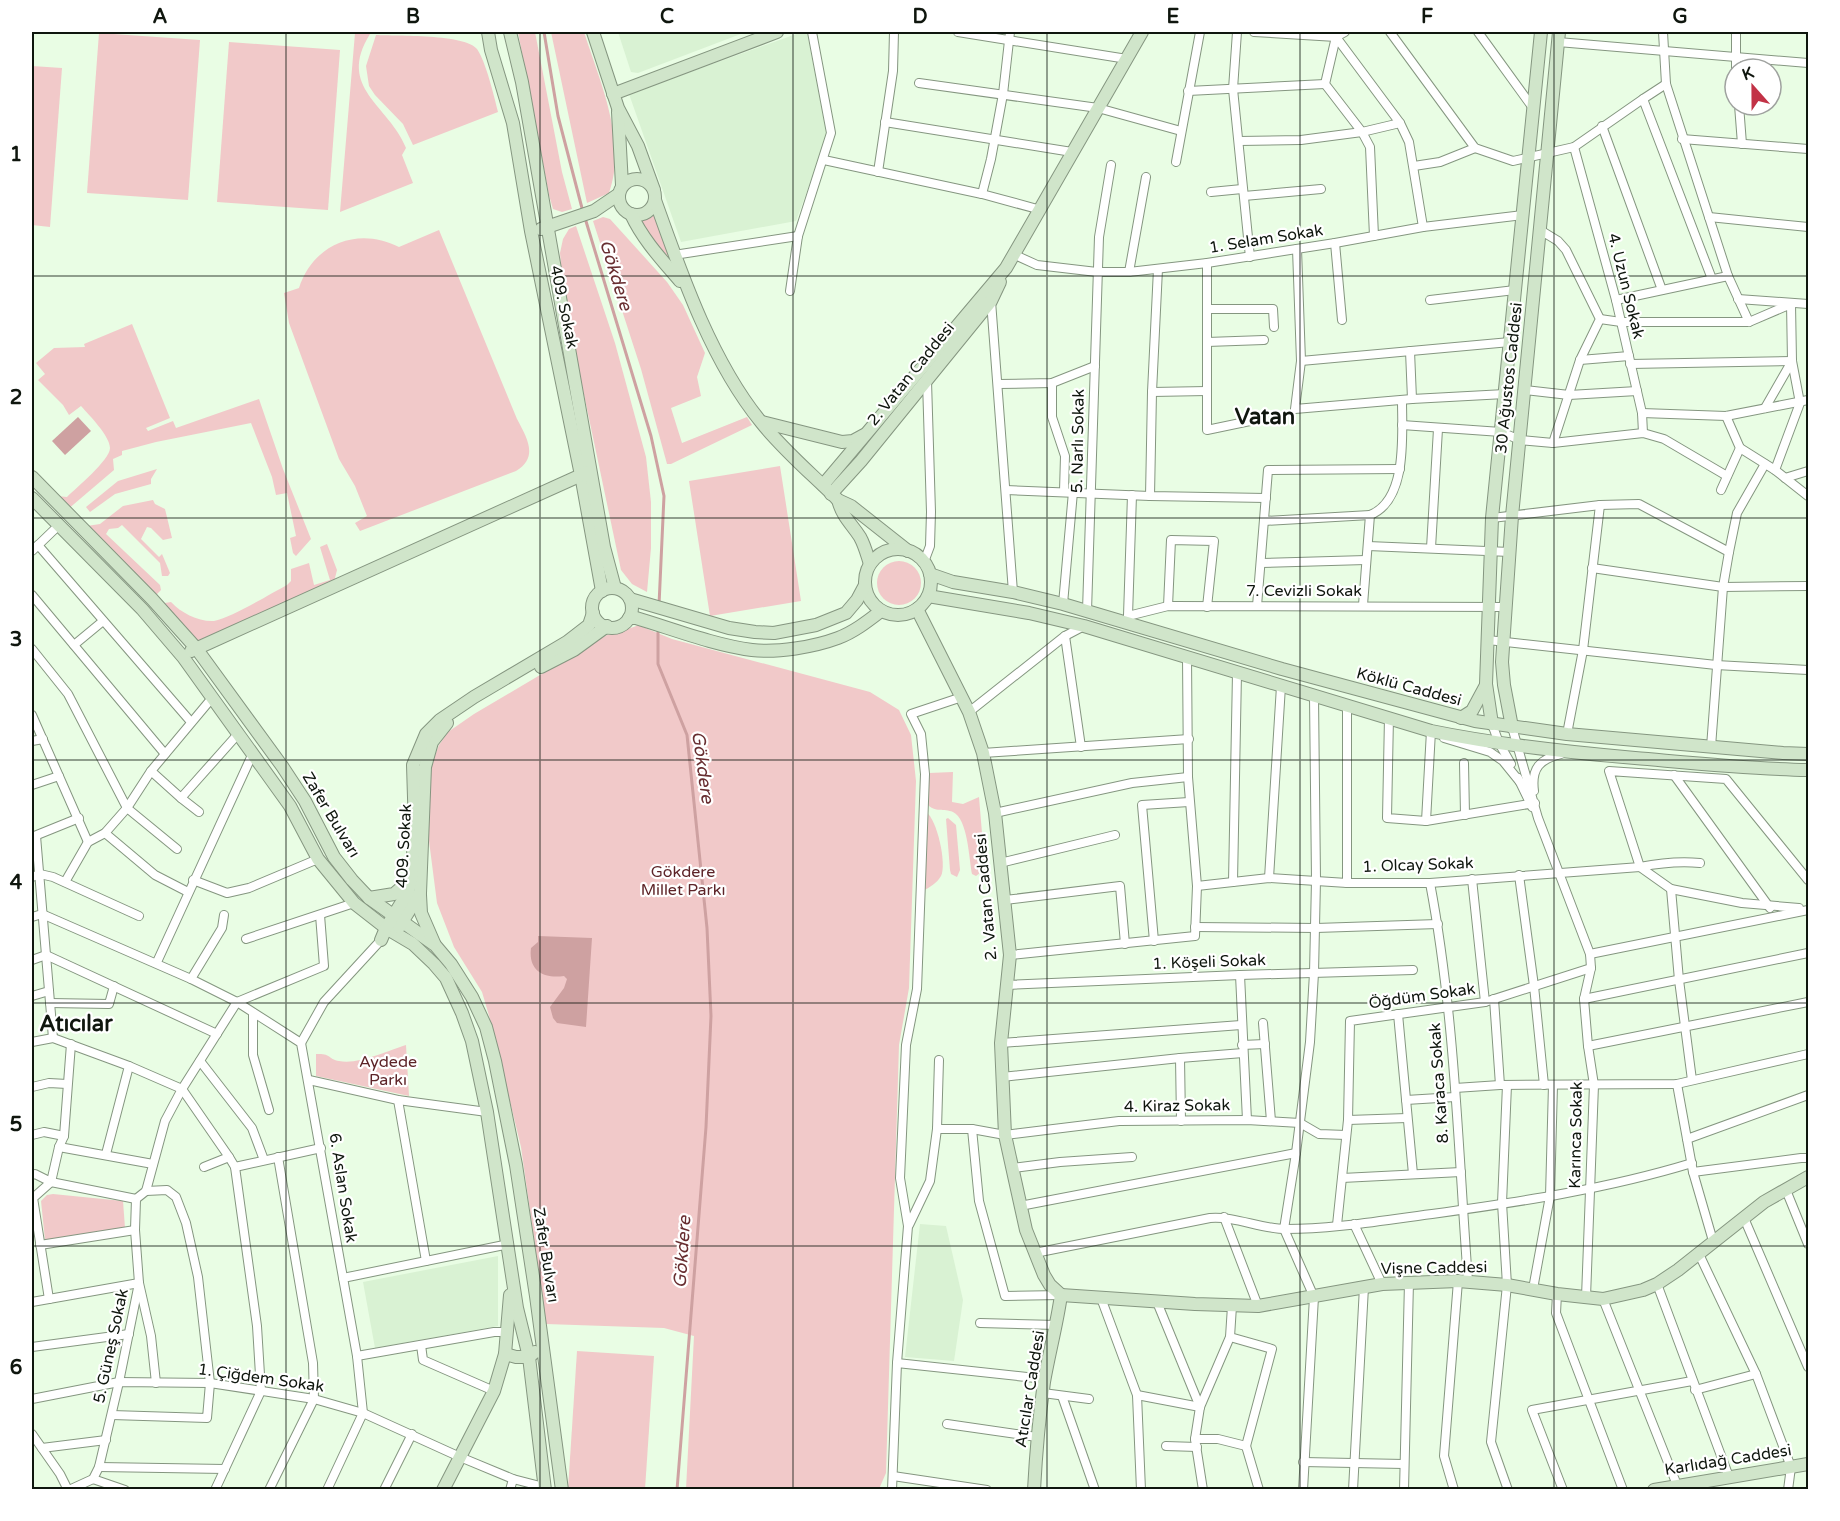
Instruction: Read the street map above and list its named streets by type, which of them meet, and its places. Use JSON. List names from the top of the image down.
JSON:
{
  "streets": {
    "main road": [
      "409. Sokak",
      "2. Vatan Caddesi",
      "30 Ağustos Caddesi",
      "Köklü Caddesi",
      "Zafer Bulvarı",
      "Vişne Caddesi",
      "Atıcılar Caddesi",
      "Karlıdağ Caddesi"
    ],
    "street": [
      "1. Selam Sokak",
      "4. Uzun Sokak",
      "5. Narlı Sokak",
      "7. Cevizli Sokak",
      "1. Olcay Sokak",
      "1. Köşeli Sokak",
      "Öğdüm Sokak",
      "8. Karaca Sokak",
      "4. Kiraz Sokak",
      "Karınca Sokak",
      "6. Aslan Sokak",
      "5. Güneş Sokak",
      "1. Çiğdem Sokak"
    ]
  },
  "crossings": [
    ["1. Selam Sokak", "2. Vatan Caddesi"],
    ["1. Selam Sokak", "30 Ağustos Caddesi"],
    ["1. Selam Sokak", "5. Narlı Sokak"],
    ["409. Sokak", "Zafer Bulvarı"],
    ["2. Vatan Caddesi", "Köklü Caddesi"],
    ["2. Vatan Caddesi", "1. Köşeli Sokak"],
    ["2. Vatan Caddesi", "4. Kiraz Sokak"],
    ["2. Vatan Caddesi", "Vişne Caddesi"],
    ["2. Vatan Caddesi", "Atıcılar Caddesi"],
    ["30 Ağustos Caddesi", "7. Cevizli Sokak"],
    ["30 Ağustos Caddesi", "Köklü Caddesi"],
    ["5. Narlı Sokak", "Köklü Caddesi"],
    ["7. Cevizli Sokak", "Köklü Caddesi"],
    ["Zafer Bulvarı", "1. Çiğdem Sokak"],
    ["1. Olcay Sokak", "8. Karaca Sokak"],
    ["1. Olcay Sokak", "Karınca Sokak"],
    ["Öğdüm Sokak", "8. Karaca Sokak"],
    ["Öğdüm Sokak", "4. Kiraz Sokak"],
    ["Öğdüm Sokak", "Karınca Sokak"],
    ["8. Karaca Sokak", "Vişne Caddesi"],
    ["Karınca Sokak", "Vişne Caddesi"],
    ["6. Aslan Sokak", "1. Çiğdem Sokak"],
    ["Vişne Caddesi", "Atıcılar Caddesi"],
    ["5. Güneş Sokak", "1. Çiğdem Sokak"]
  ],
  "districts": ["Vatan", "Atıcılar"],
  "water": ["Gökdere"],
  "parks": ["Gökdere Millet Parkı", "Aydede Parkı"],
  "north": "top",
  "grid": {
    "columns": [
      "A",
      "B",
      "C",
      "D",
      "E",
      "F",
      "G"
    ],
    "rows": [
      "1",
      "2",
      "3",
      "4",
      "5",
      "6"
    ]
  }
}
